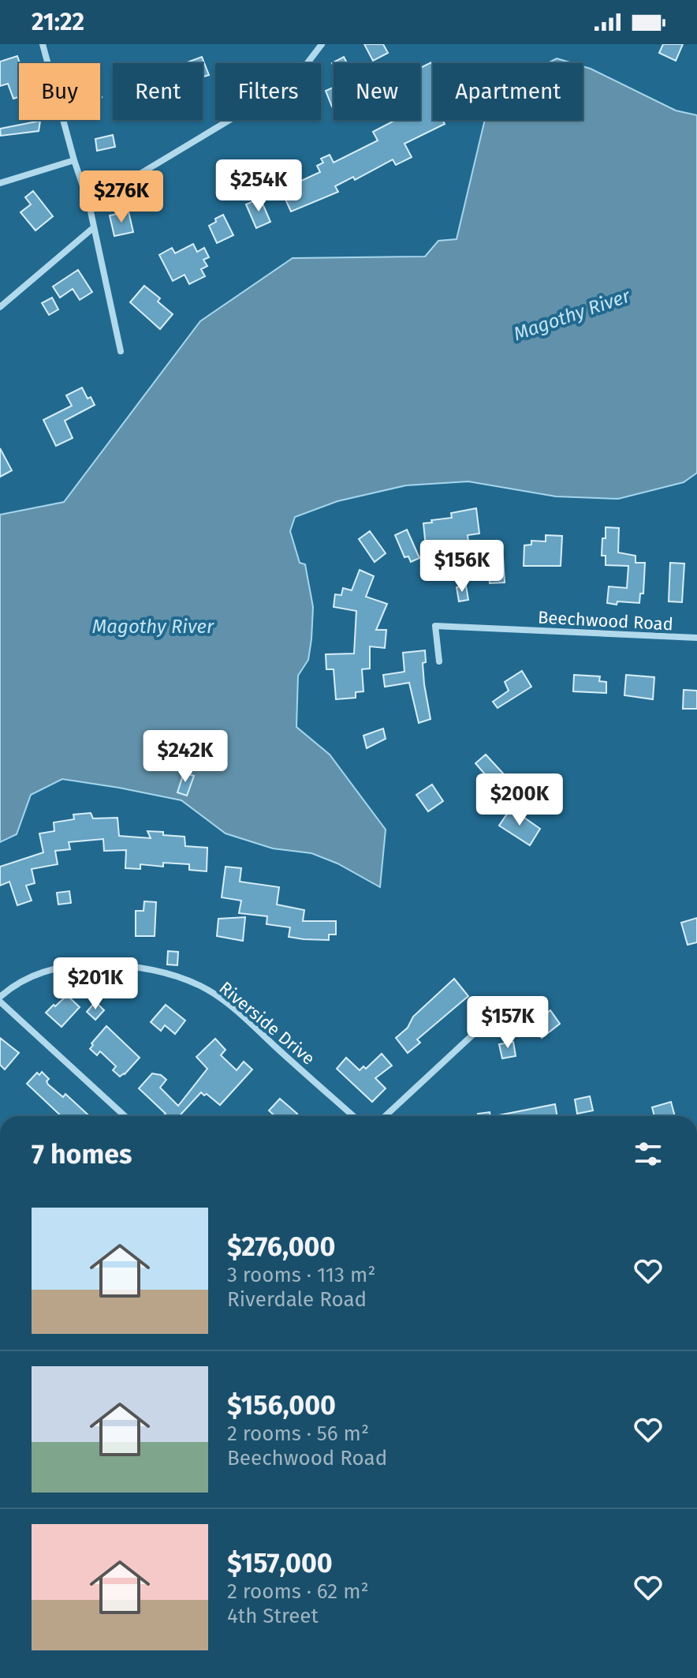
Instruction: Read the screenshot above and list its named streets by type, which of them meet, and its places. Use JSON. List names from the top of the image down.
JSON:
{
  "streets": {
    "street": ["Beechwood Road", "Riverside Drive"]
  },
  "water": ["Magothy River"],
  "page": {
    "status": "21:22",
    "chip": [
      "Buy",
      "Rent",
      "Filters",
      "New",
      "Apartment"
    ],
    "price": [
      "$254K",
      "$276K",
      "$156K",
      "$242K",
      "$200K",
      "$201K",
      "$157K"
    ],
    "heading": "7 homes",
    "list": [
      {
        "name": "$276,000",
        "note": "3 rooms · 113 m² · Riverdale Road"
      },
      {
        "name": "$156,000",
        "note": "2 rooms · 56 m² · Beechwood Road"
      },
      {
        "name": "$157,000",
        "note": "2 rooms · 62 m² · 4th Street"
      }
    ]
  }
}
